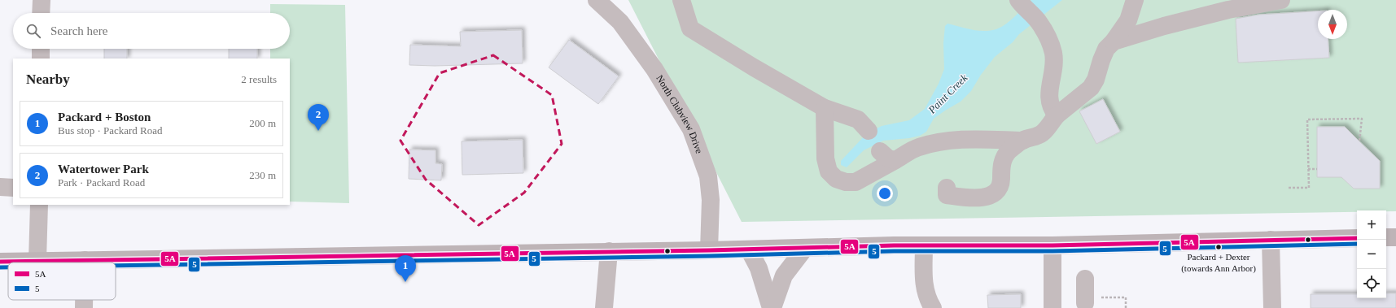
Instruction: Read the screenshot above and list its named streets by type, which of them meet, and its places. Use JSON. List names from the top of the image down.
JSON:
{
  "streets": {
    "street": ["North Clubview Drive"]
  },
  "water": ["Paint Creek"],
  "places": ["Packard + Dexter (towards Ann Arbor)"],
  "lines": ["transit line 5A", "transit line 5"],
  "legend": ["5A", "5"],
  "north": "bottom",
  "page": {
    "search": "Search here",
    "heading": ["Nearby", "2 results"],
    "list": [
      {
        "mark": "1",
        "name": "Packard + Boston",
        "note": "Bus stop · Packard Road",
        "value": "200 m"
      },
      {
        "mark": "2",
        "name": "Watertower Park",
        "note": "Park · Packard Road",
        "value": "230 m"
      }
    ],
    "pins": ["2", "1"],
    "map_buttons": ["+", "−"]
  }
}
